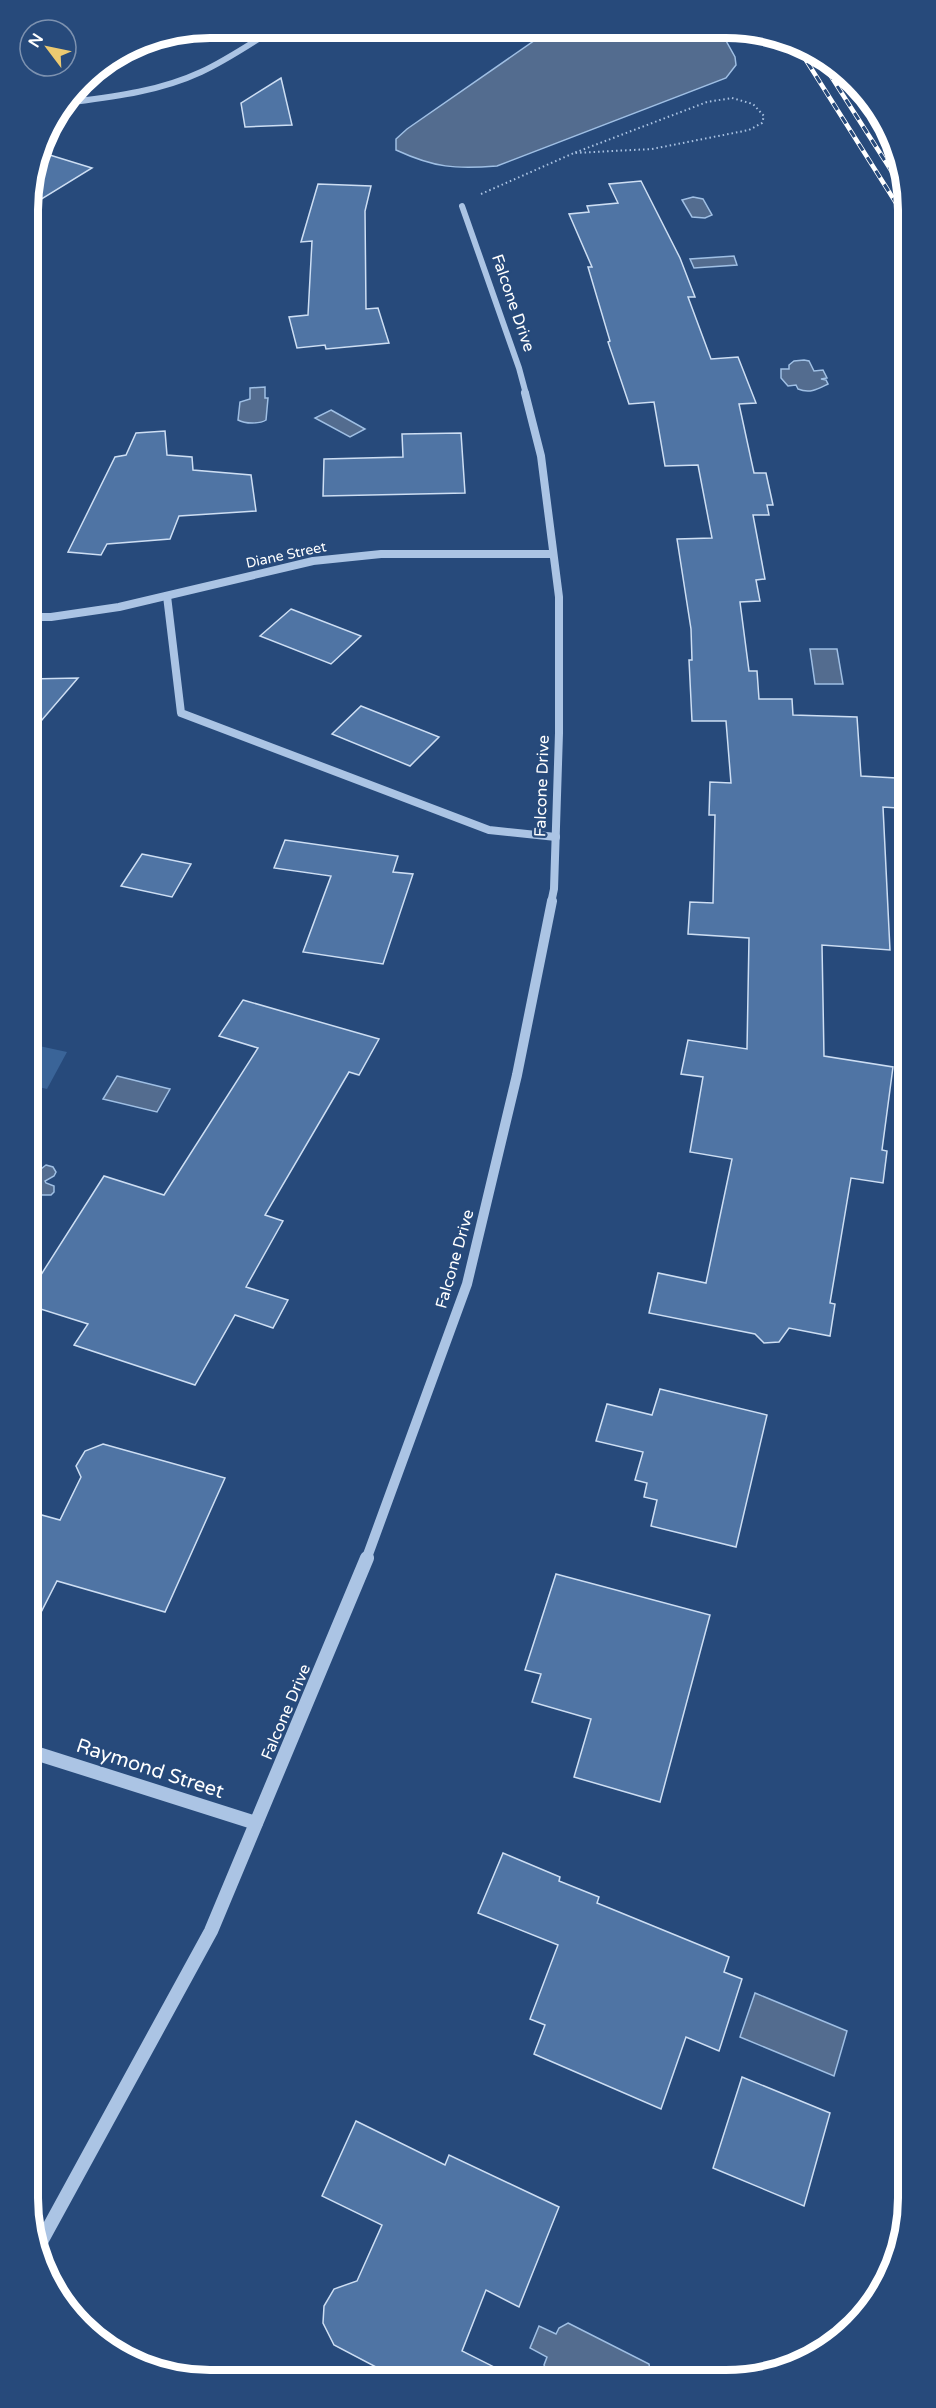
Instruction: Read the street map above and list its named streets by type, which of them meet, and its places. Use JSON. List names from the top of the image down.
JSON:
{
  "streets": {
    "street": ["Falcone Drive", "Diane Street", "Raymond Street"]
  },
  "crossings": [
    ["Falcone Drive", "Diane Street"],
    ["Falcone Drive", "Raymond Street"]
  ],
  "north": "top left"
}
